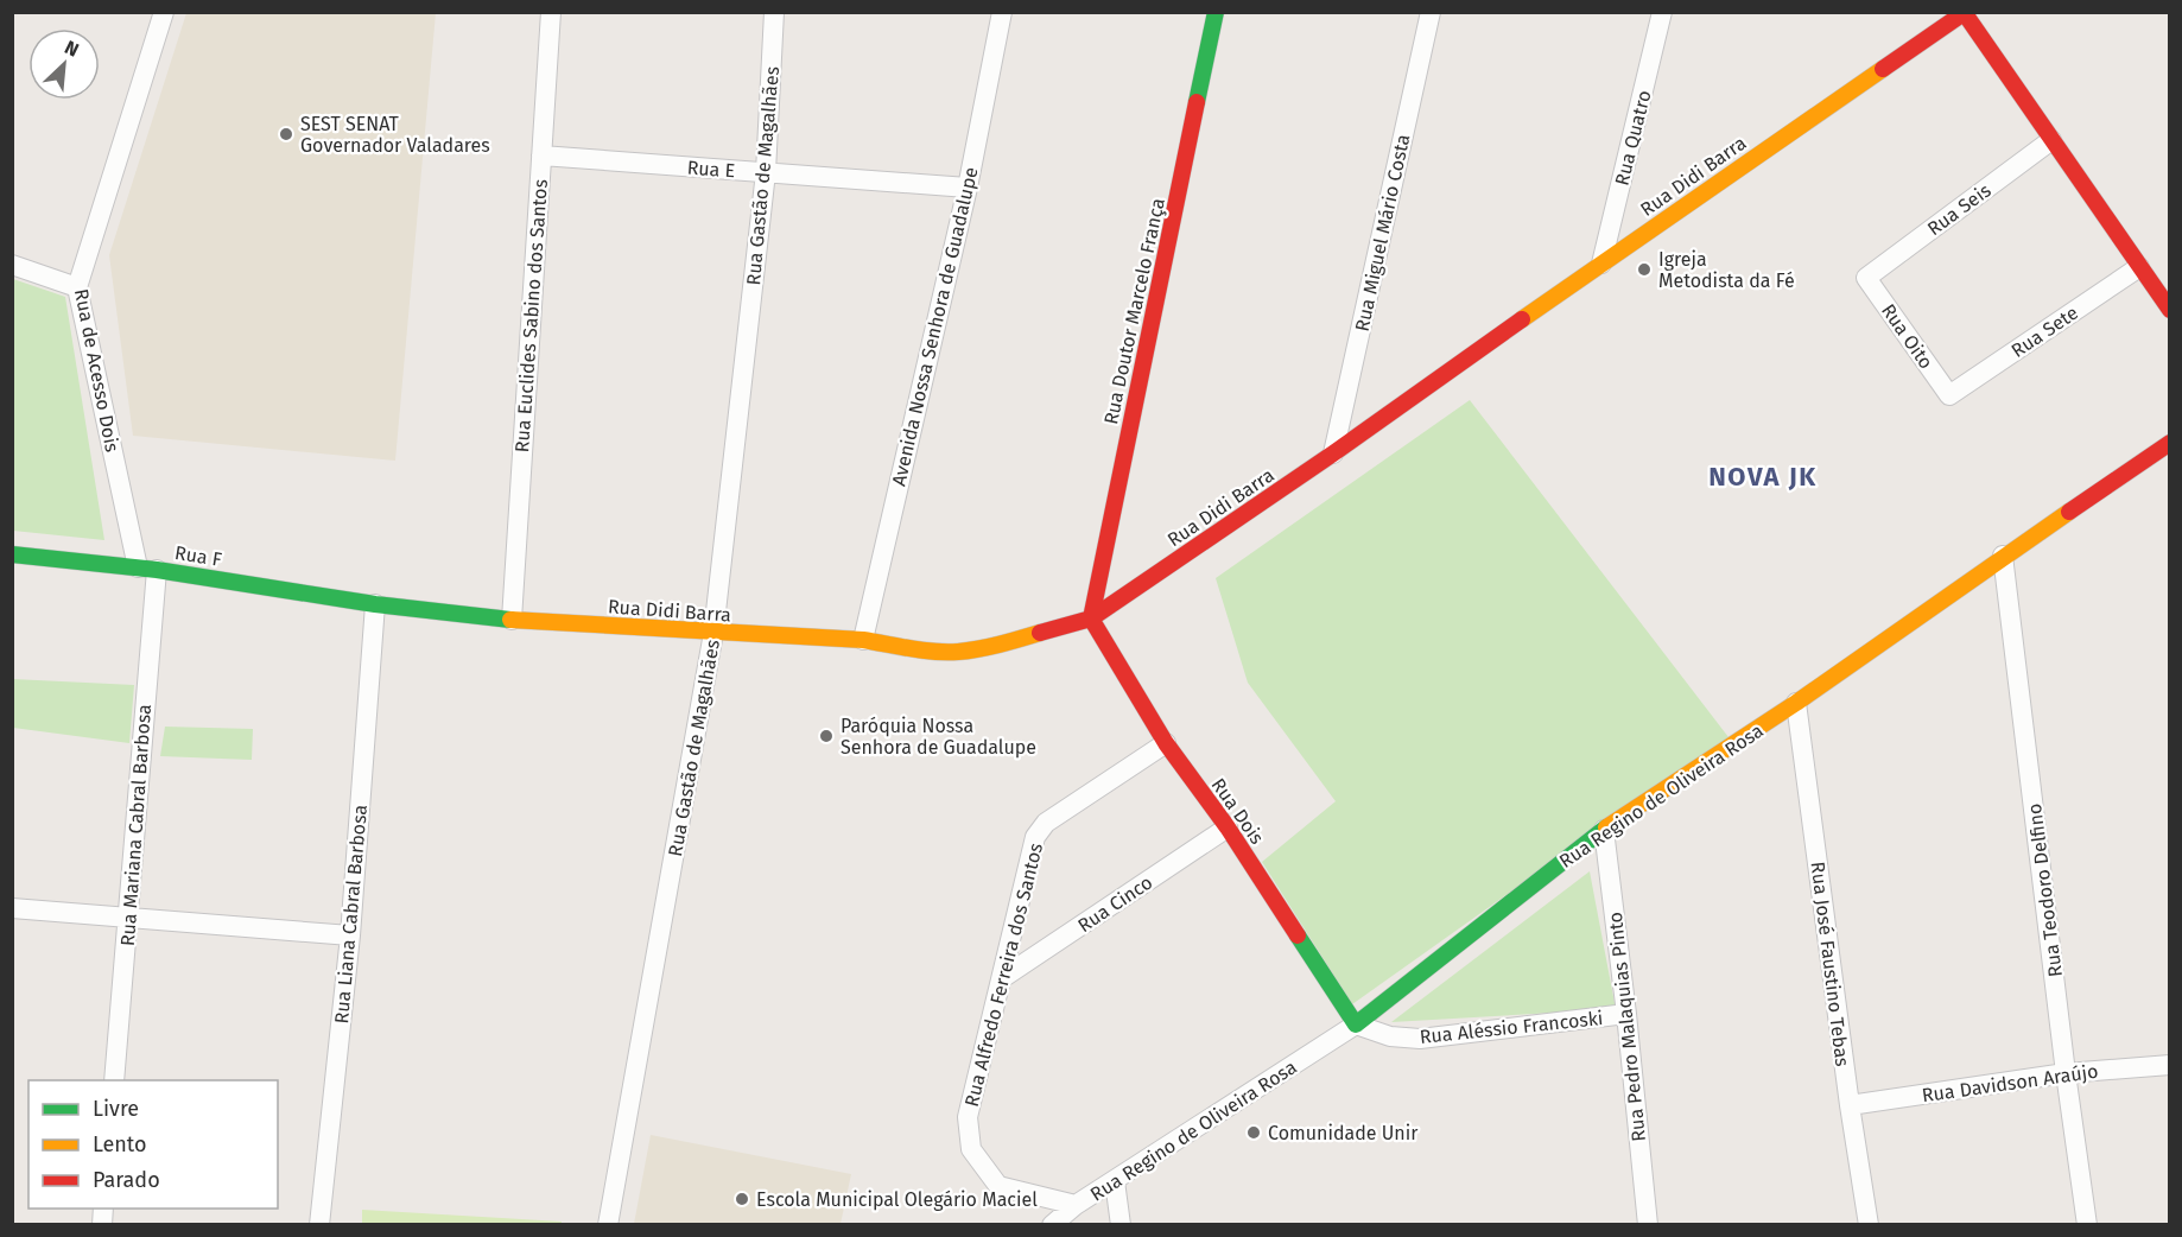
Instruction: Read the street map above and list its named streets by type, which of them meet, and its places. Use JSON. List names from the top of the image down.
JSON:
{
  "streets": {
    "street": [
      "Rua Quatro",
      "Rua E",
      "Rua Gastão de Magalhães",
      "Rua Didi Barra",
      "Rua Seis",
      "Rua Miguel Mário Costa",
      "Rua Doutor Marcelo França",
      "Rua Euclides Sabino dos Santos",
      "Avenida Nossa Senhora de Guadalupe",
      "Rua Sete",
      "Rua Oito",
      "Rua de Acesso Dois",
      "Rua F",
      "Rua Regino de Oliveira Rosa",
      "Rua Dois",
      "Rua Mariana Cabral Barbosa",
      "Rua Teodoro Delfino",
      "Rua Cinco",
      "Rua Liana Cabral Barbosa",
      "Rua José Faustino Tebas",
      "Rua Alfredo Ferreira dos Santos",
      "Rua Aléssio Francoski",
      "Rua Pedro Malaquias Pinto",
      "Rua Davidson Araújo"
    ]
  },
  "crossings": [
    ["Rua Quatro", "Rua Didi Barra"],
    ["Rua E", "Rua Gastão de Magalhães"],
    ["Rua E", "Rua Euclides Sabino dos Santos"],
    ["Rua E", "Avenida Nossa Senhora de Guadalupe"],
    ["Rua Gastão de Magalhães", "Rua Didi Barra"],
    ["Rua Didi Barra", "Rua Miguel Mário Costa"],
    ["Rua Didi Barra", "Rua Doutor Marcelo França"],
    ["Rua Didi Barra", "Rua Euclides Sabino dos Santos"],
    ["Rua Didi Barra", "Avenida Nossa Senhora de Guadalupe"],
    ["Rua Didi Barra", "Rua F"],
    ["Rua Didi Barra", "Rua Dois"],
    ["Rua Didi Barra", "Rua Liana Cabral Barbosa"],
    ["Rua Seis", "Rua Oito"],
    ["Rua Doutor Marcelo França", "Rua Dois"],
    ["Rua Sete", "Rua Oito"],
    ["Rua de Acesso Dois", "Rua F"],
    ["Rua de Acesso Dois", "Rua Mariana Cabral Barbosa"],
    ["Rua F", "Rua Mariana Cabral Barbosa"],
    ["Rua F", "Rua Liana Cabral Barbosa"],
    ["Rua Regino de Oliveira Rosa", "Rua Dois"],
    ["Rua Regino de Oliveira Rosa", "Rua Teodoro Delfino"],
    ["Rua Regino de Oliveira Rosa", "Rua José Faustino Tebas"],
    ["Rua Regino de Oliveira Rosa", "Rua Alfredo Ferreira dos Santos"],
    ["Rua Regino de Oliveira Rosa", "Rua Aléssio Francoski"],
    ["Rua Regino de Oliveira Rosa", "Rua Pedro Malaquias Pinto"],
    ["Rua Dois", "Rua Cinco"],
    ["Rua Dois", "Rua Alfredo Ferreira dos Santos"],
    ["Rua Dois", "Rua Aléssio Francoski"],
    ["Rua Teodoro Delfino", "Rua Davidson Araújo"],
    ["Rua Cinco", "Rua Alfredo Ferreira dos Santos"],
    ["Rua José Faustino Tebas", "Rua Davidson Araújo"],
    ["Rua Aléssio Francoski", "Rua Pedro Malaquias Pinto"]
  ],
  "districts": ["NOVA JK"],
  "places": [
    "SEST SENAT Governador Valadares",
    "Igreja Metodista da Fé",
    "Paróquia Nossa Senhora de Guadalupe",
    "Comunidade Unir",
    "Escola Municipal Olegário Maciel"
  ],
  "legend": ["Livre", "Lento", "Parado"],
  "north": "top right"
}
